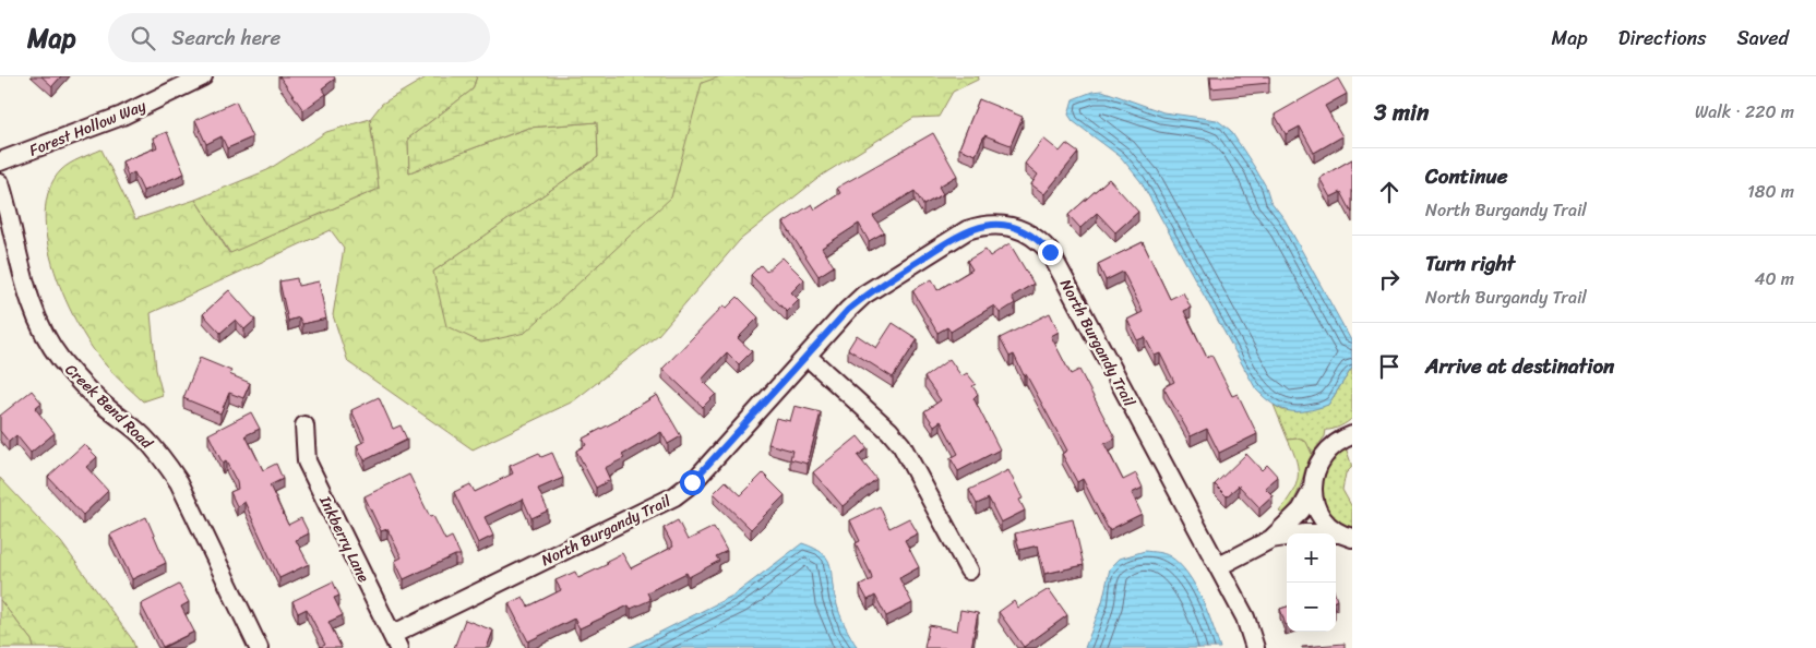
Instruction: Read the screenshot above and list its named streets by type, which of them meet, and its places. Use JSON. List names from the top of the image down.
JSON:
{
  "streets": {
    "street": [
      "Forest Hollow Way",
      "North Burgandy Trail",
      "Creek Bend Road",
      "Inkberry Lane"
    ]
  },
  "crossings": [
    ["North Burgandy Trail", "Inkberry Lane"]
  ],
  "page": {
    "header": "Map",
    "search": "Search here",
    "nav": ["Map", "Directions", "Saved"],
    "heading": ["3 min", "Walk · 220 m"],
    "list": [
      ["Continue", "North Burgandy Trail", "180 m"],
      ["Turn right", "North Burgandy Trail", "40 m"],
      "Arrive at destination"
    ],
    "map_buttons": ["+", "−"]
  }
}
